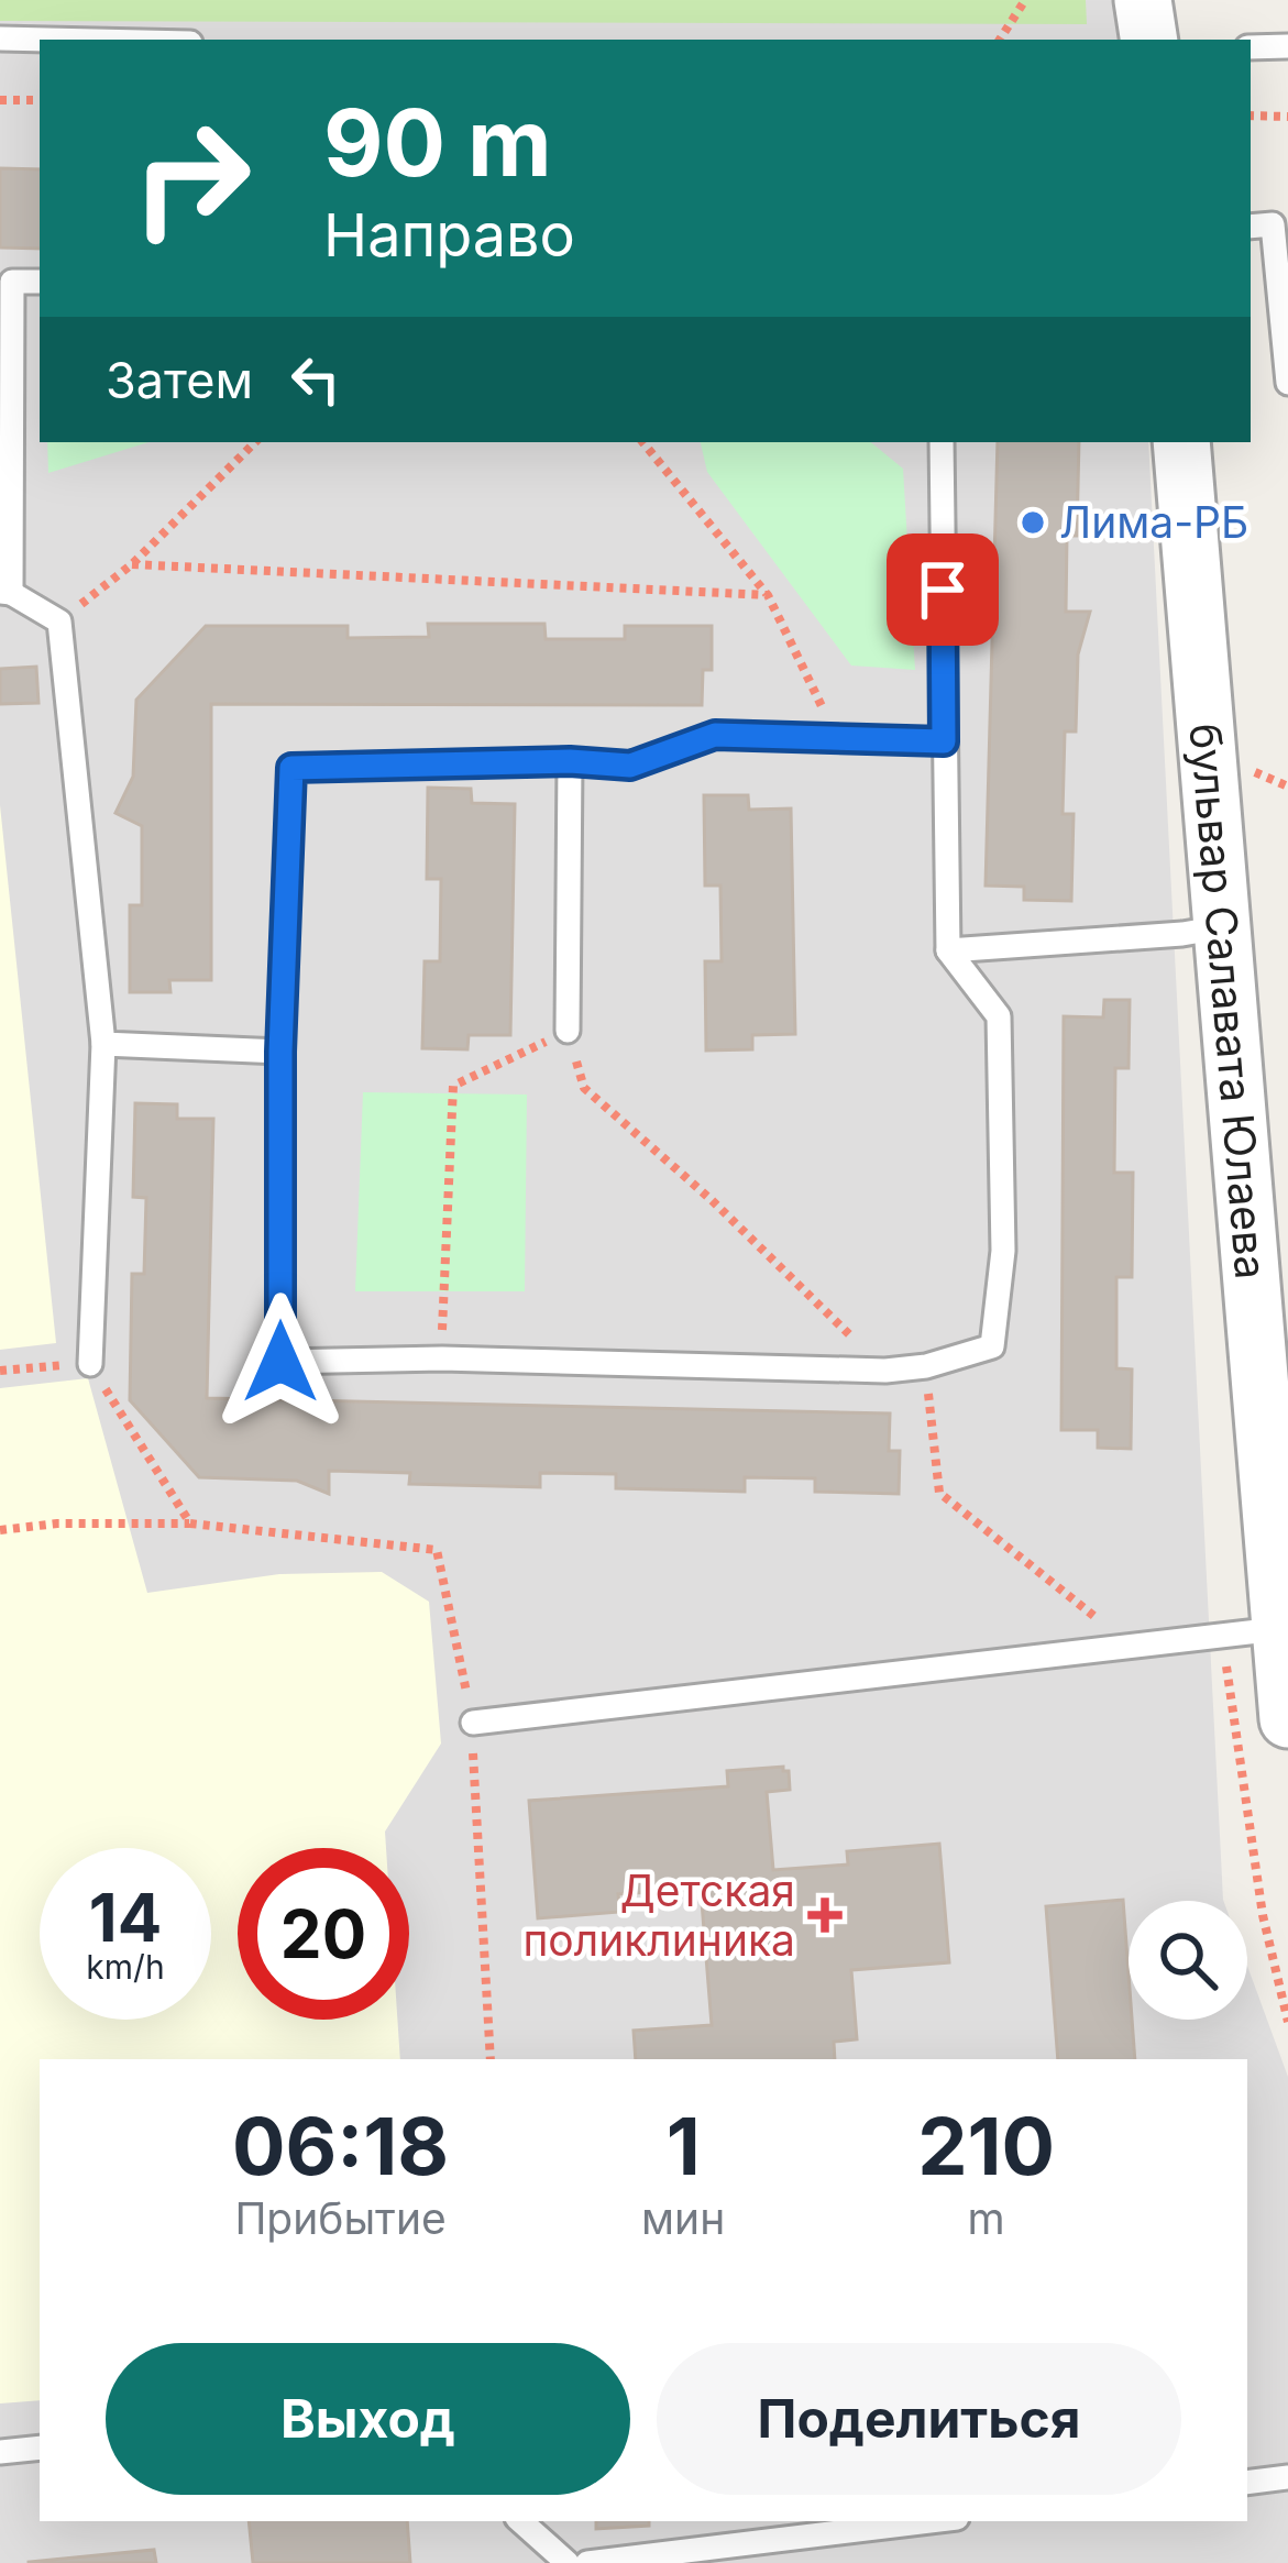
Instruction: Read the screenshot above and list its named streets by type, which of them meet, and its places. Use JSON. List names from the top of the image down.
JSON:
{
  "streets": {
    "street": ["бульвар Салавата Юлаева"]
  },
  "places": {
    "other": ["Лима-РБ"],
    "health": ["Детская поликлиника"]
  },
  "page": {
    "turn": ["90 m", "Направо"],
    "then": "Затем",
    "speed": "14 km/h",
    "limit": "20",
    "eta": [
      "06:18",
      "Прибытие",
      "1",
      "мин",
      "210",
      "m"
    ],
    "buttons": ["Выход", "Поделиться"]
  }
}
